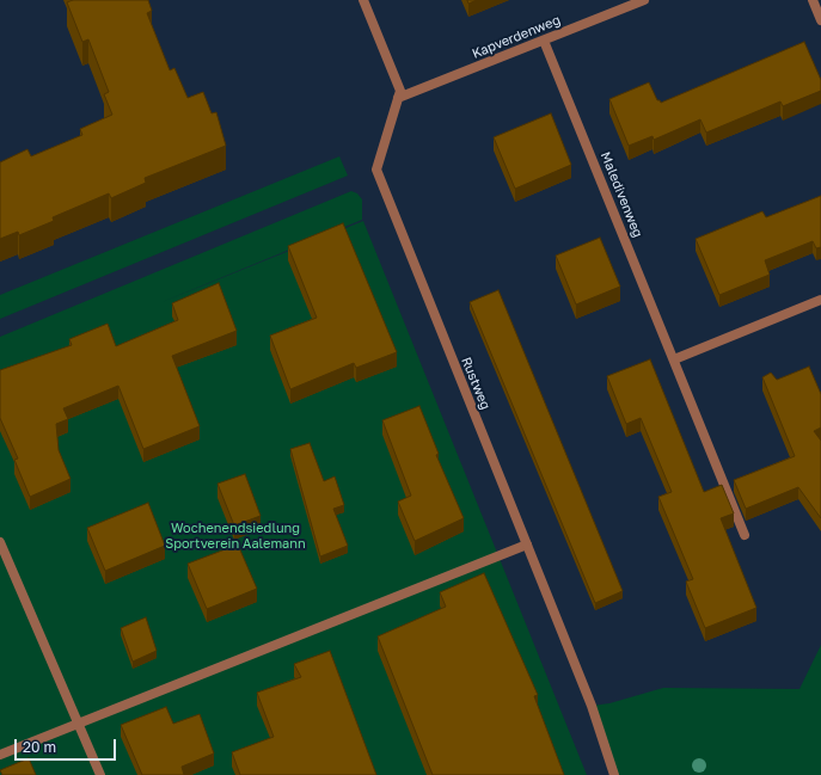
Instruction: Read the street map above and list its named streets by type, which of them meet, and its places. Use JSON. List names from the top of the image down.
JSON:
{
  "streets": {
    "street": ["Kapverdenweg", "Maledivenweg", "Rustweg"]
  },
  "crossings": [
    ["Kapverdenweg", "Maledivenweg"],
    ["Kapverdenweg", "Rustweg"]
  ],
  "parks": ["Wochenendsiedlung Sportverein Aalemann"],
  "scale_bar": "20 m"
}
